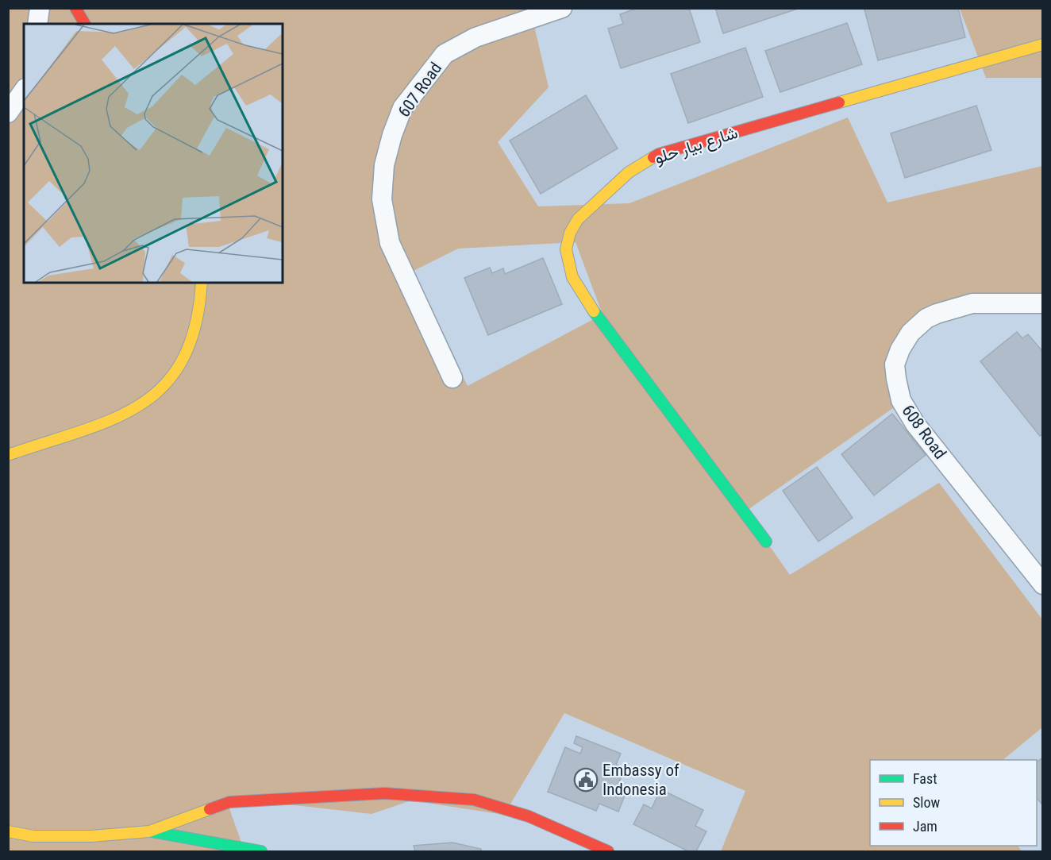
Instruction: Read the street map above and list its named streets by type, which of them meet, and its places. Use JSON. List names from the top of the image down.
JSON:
{
  "streets": {
    "street": ["607 Road", "شارع بيار حلو", "608 Road"]
  },
  "places": {
    "public building": ["Embassy of Indonesia"]
  },
  "legend": ["Fast", "Slow", "Jam"]
}
